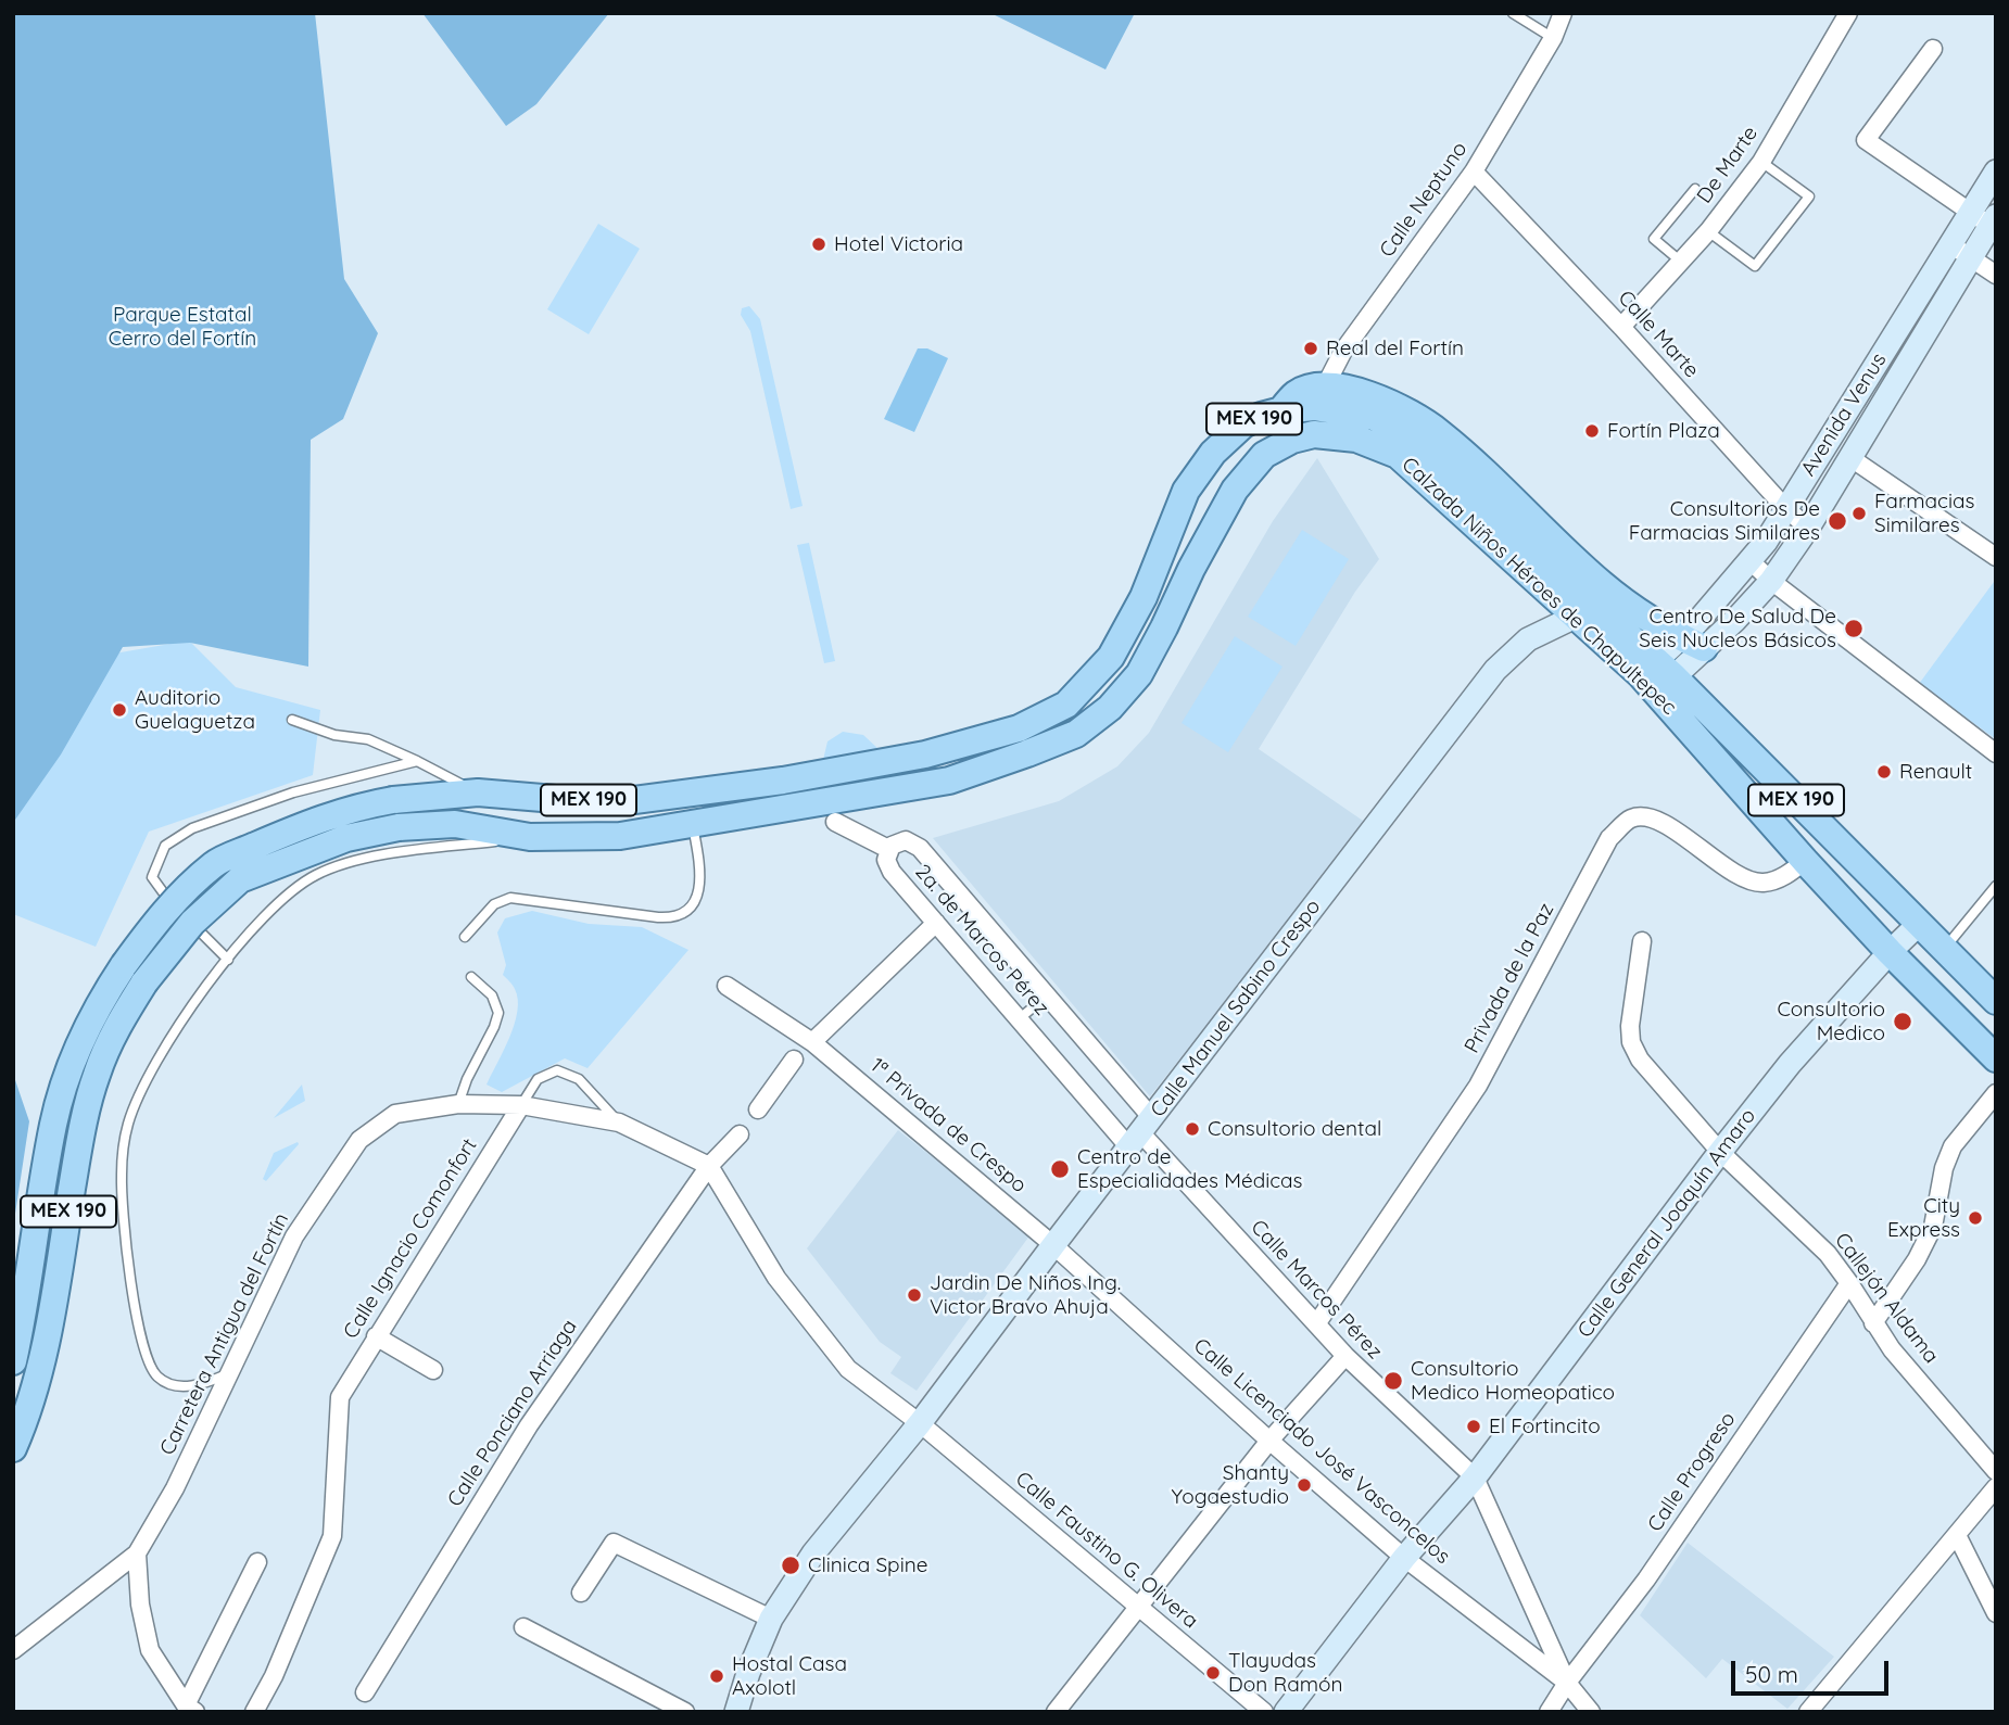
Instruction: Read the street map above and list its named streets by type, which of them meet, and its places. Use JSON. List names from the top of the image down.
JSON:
{
  "streets": {
    "main road": ["MEX 190", "Calzada Niños Héroes de Chapultepec"],
    "street": [
      "De Marte",
      "Calle Neptuno",
      "Calle Marte",
      "Avenida Venus",
      "2a. de Marcos Pérez",
      "Privada de la Paz",
      "Calle Manuel Sabino Crespo",
      "1ª Privada de Crespo",
      "Calle General Joaquín Amaro",
      "Calle Ignacio Comonfort",
      "Calle Marcos Pérez",
      "Callejón Aldama",
      "Carretera Antigua del Fortín",
      "Calle Ponciano Arriaga",
      "Calle Licenciado José Vasconcelos",
      "Calle Progreso",
      "Calle Faustino G. Olivera"
    ]
  },
  "crossings": [
    ["De Marte", "Calle Marte"],
    ["Calle Neptuno", "Calle Marte"],
    ["Calle Neptuno", "Calzada Niños Héroes de Chapultepec"],
    ["Calle Marte", "Avenida Venus"],
    ["Avenida Venus", "Calzada Niños Héroes de Chapultepec"],
    ["Calzada Niños Héroes de Chapultepec", "Privada de la Paz"],
    ["Calzada Niños Héroes de Chapultepec", "Calle Manuel Sabino Crespo"],
    ["Calzada Niños Héroes de Chapultepec", "Calle General Joaquín Amaro"],
    ["2a. de Marcos Pérez", "Calle Manuel Sabino Crespo"],
    ["2a. de Marcos Pérez", "Calle Marcos Pérez"],
    ["Privada de la Paz", "Calle Marcos Pérez"],
    ["Calle Manuel Sabino Crespo", "1ª Privada de Crespo"],
    ["Calle Manuel Sabino Crespo", "Calle Marcos Pérez"],
    ["Calle Manuel Sabino Crespo", "Calle Licenciado José Vasconcelos"],
    ["Calle Manuel Sabino Crespo", "Calle Faustino G. Olivera"],
    ["1ª Privada de Crespo", "Calle Licenciado José Vasconcelos"],
    ["Calle General Joaquín Amaro", "Calle Marcos Pérez"],
    ["Calle General Joaquín Amaro", "Callejón Aldama"],
    ["Calle General Joaquín Amaro", "Calle Licenciado José Vasconcelos"],
    ["Calle Ignacio Comonfort", "Carretera Antigua del Fortín"],
    ["Calle Marcos Pérez", "Calle Licenciado José Vasconcelos"],
    ["Calle Marcos Pérez", "Calle Progreso"],
    ["Callejón Aldama", "Calle Progreso"],
    ["Carretera Antigua del Fortín", "Calle Ponciano Arriaga"],
    ["Calle Licenciado José Vasconcelos", "Calle Progreso"]
  ],
  "parks": ["Parque Estatal Cerro del Fortín"],
  "places": [
    "Hotel Victoria",
    "Real del Fortín",
    "Fortín Plaza",
    "Farmacias Similares",
    "Consultorios De Farmacias Similares",
    "Centro De Salud De Seis Nucleos Básicos",
    "Auditorio Guelaguetza",
    "Renault",
    "Consultorio Medico",
    "Consultorio dental",
    "Centro de Especialidades Médicas",
    "City Express",
    "Jardin De Niños Ing. Victor Bravo Ahuja",
    "Consultorio Medico Homeopatico",
    "El Fortincito",
    "Shanty Yogaestudio",
    "Clinica Spine",
    "Tlayudas Don Ramón",
    "Hostal Casa Axolotl"
  ],
  "scale_bar": "50 m"
}
